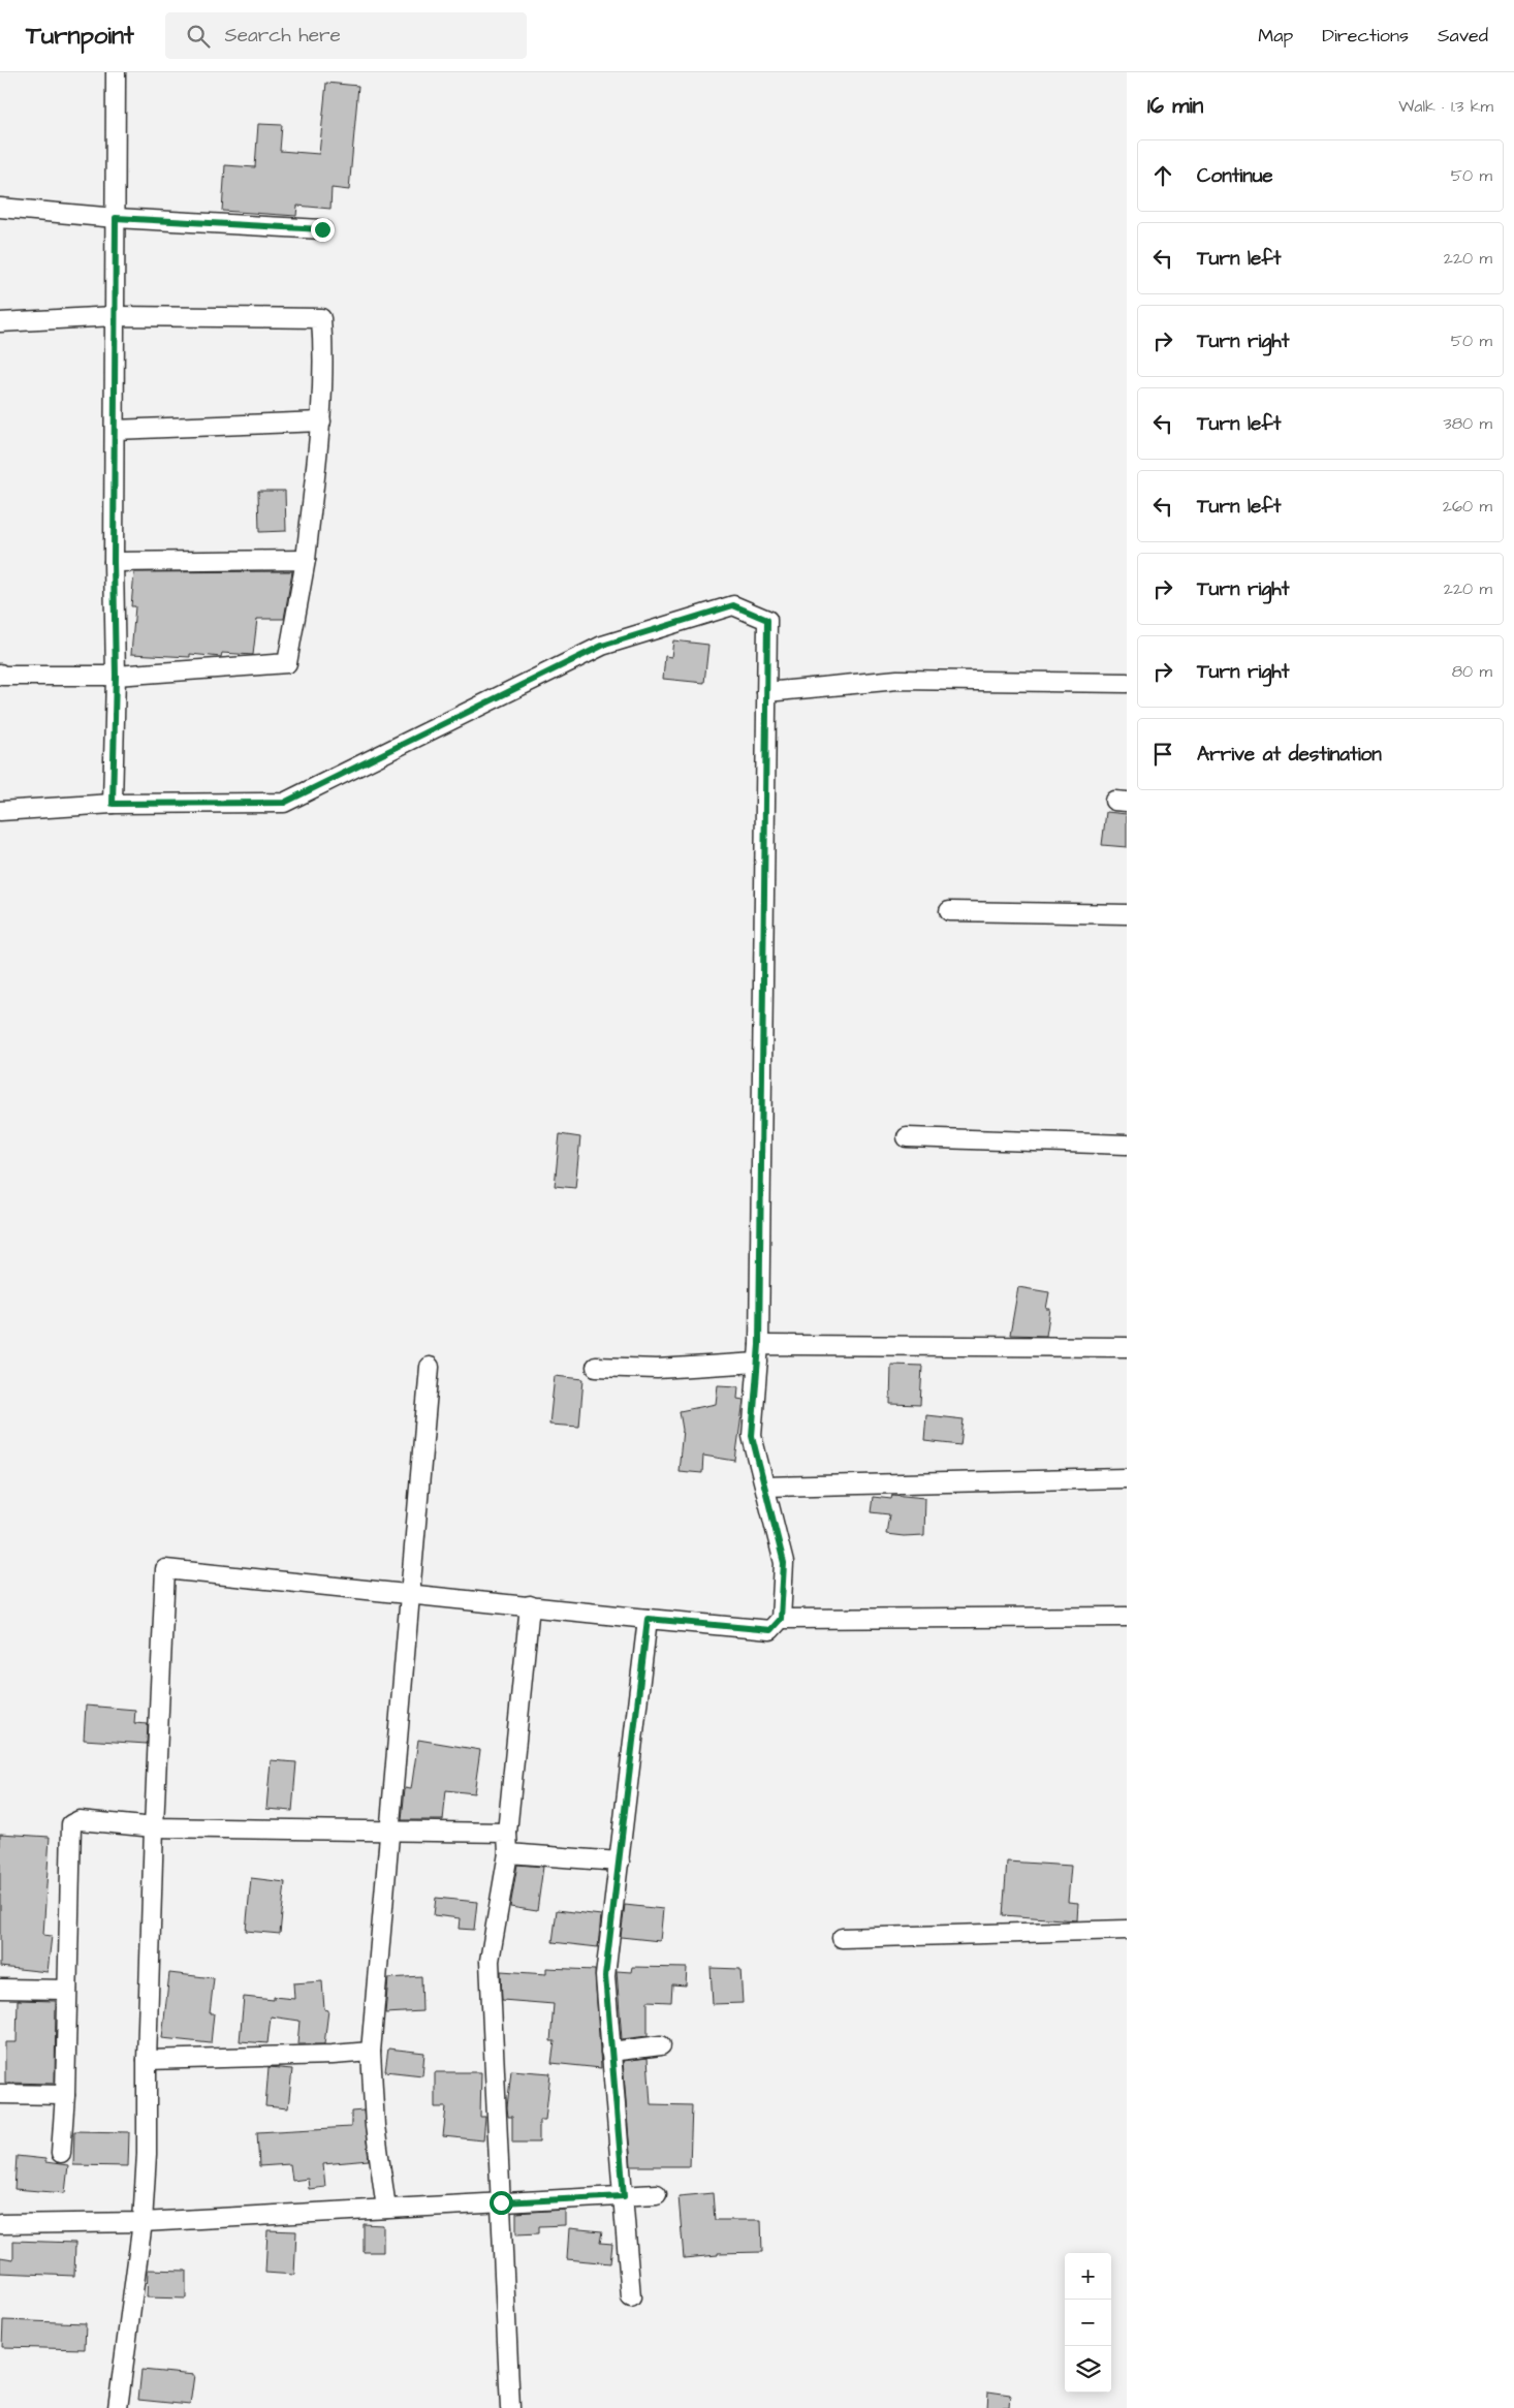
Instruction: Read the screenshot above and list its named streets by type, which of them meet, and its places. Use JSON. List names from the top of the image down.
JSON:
{
  "page": {
    "header": "Turnpoint",
    "search": "Search here",
    "nav": ["Map", "Directions", "Saved"],
    "heading": ["16 min", "Walk · 1.3 km"],
    "list": [
      ["Continue", "50 m"],
      ["Turn left", "220 m"],
      ["Turn right", "50 m"],
      ["Turn left", "380 m"],
      ["Turn left", "260 m"],
      ["Turn right", "220 m"],
      ["Turn right", "80 m"],
      "Arrive at destination"
    ],
    "map_buttons": ["+", "−"]
  }
}
